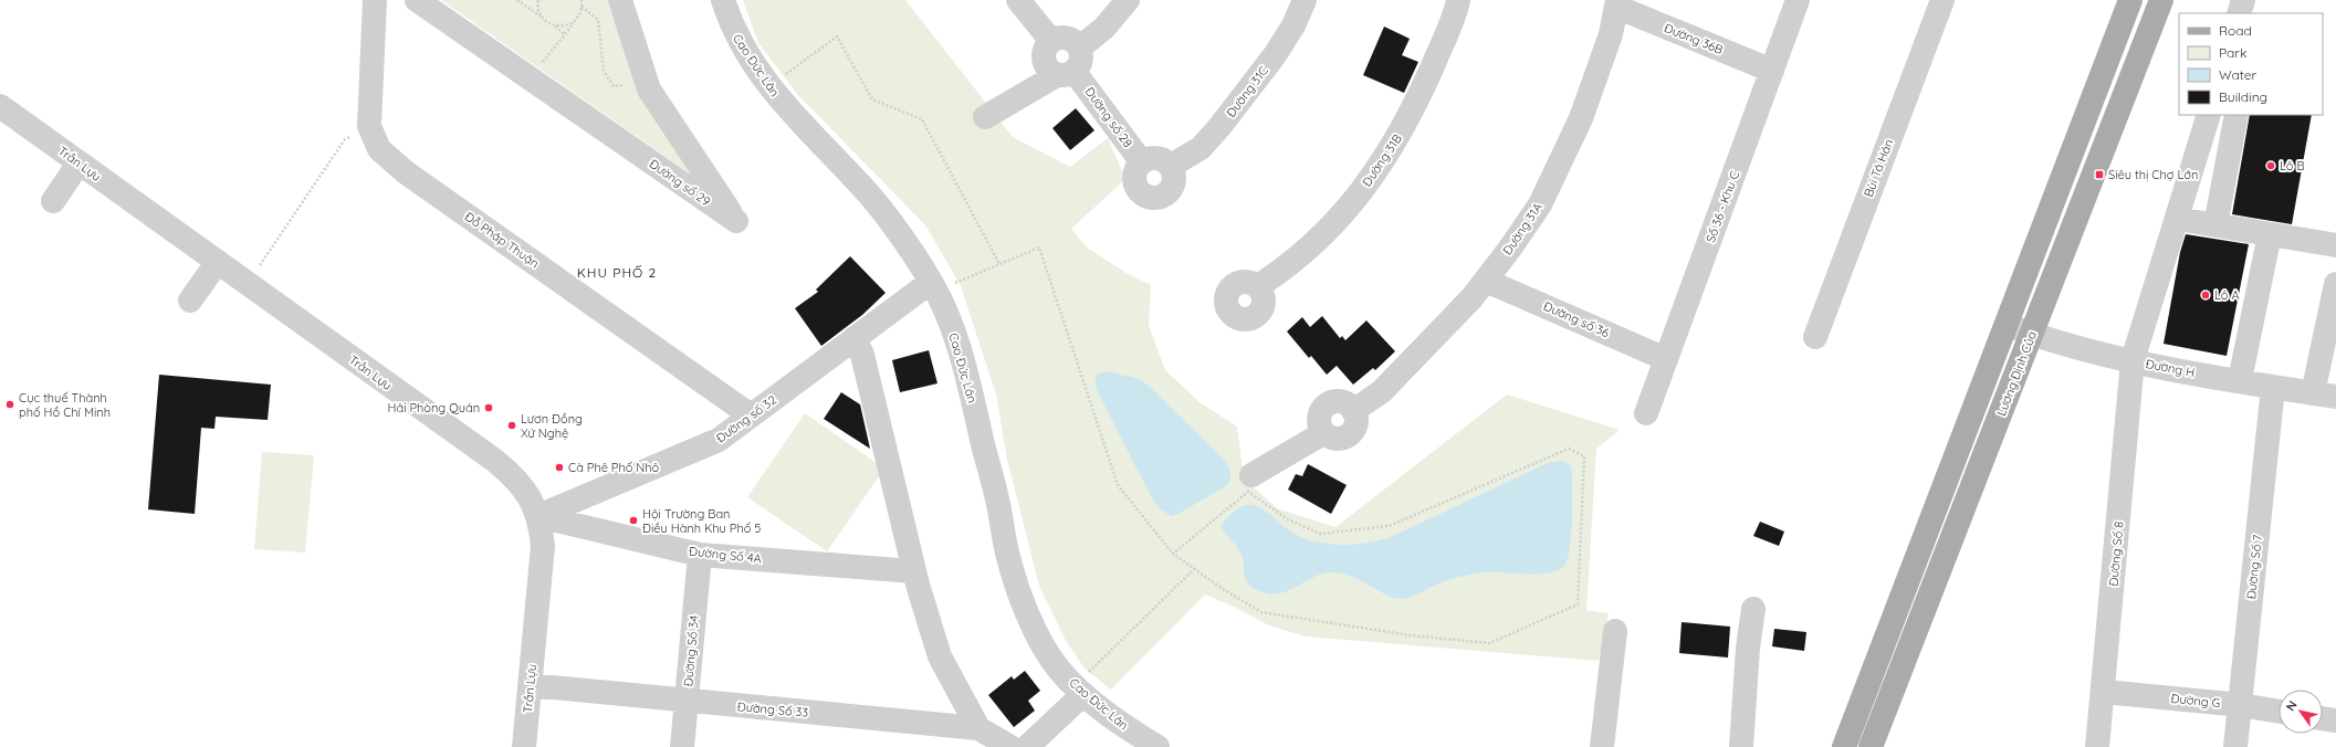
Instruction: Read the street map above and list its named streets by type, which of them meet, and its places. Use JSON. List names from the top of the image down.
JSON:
{
  "streets": {
    "main road": ["Lương Định Của"],
    "street": [
      "Đường 36B",
      "Cao Đức Lân",
      "Đường 31C",
      "Đường số 28",
      "Đường 31B",
      "Trần Lựu",
      "Bùi Tá Hán",
      "Đường số 29",
      "Số 36 - Khu C",
      "Đường 31A",
      "Đỗ Pháp Thuận",
      "Đường số 36",
      "Đường H",
      "Đường số 32",
      "Đường Số 8",
      "Đường Số 4A",
      "Đường Số 7",
      "Đường Số 34",
      "Đường G",
      "Đường Số 33"
    ]
  },
  "crossings": [
    ["Đường 36B", "Số 36 - Khu C"],
    ["Đường 36B", "Đường 31A"],
    ["Cao Đức Lân", "Đường số 32"],
    ["Đường 31C", "Đường số 28"],
    ["Trần Lựu", "Đường số 32"],
    ["Trần Lựu", "Đường Số 4A"],
    ["Trần Lựu", "Đường Số 33"],
    ["Số 36 - Khu C", "Đường số 36"],
    ["Đường 31A", "Đường số 36"],
    ["Đỗ Pháp Thuận", "Đường số 32"],
    ["Đường H", "Lương Định Của"],
    ["Đường H", "Đường Số 8"],
    ["Đường H", "Đường Số 7"],
    ["Đường số 32", "Đường Số 4A"],
    ["Đường Số 8", "Đường G"],
    ["Đường Số 4A", "Đường Số 34"],
    ["Đường Số 7", "Đường G"],
    ["Đường Số 34", "Đường Số 33"]
  ],
  "districts": ["KHU PHỐ 2"],
  "places": {
    "other": [
      "Lô B",
      "Lô A",
      "Cục thuế Thành phố Hồ Chí Minh",
      "Hải Phòng Quán",
      "Lươn Đồng Xứ Nghệ",
      "Cà Phê Phố Nhỏ",
      "Hội Trường Ban Điều Hành Khu Phố 5"
    ],
    "transit": ["Siêu thị Chợ Lớn"]
  },
  "legend": [
    "Road",
    "Park",
    "Water",
    "Building"
  ],
  "north": "top left"
}
